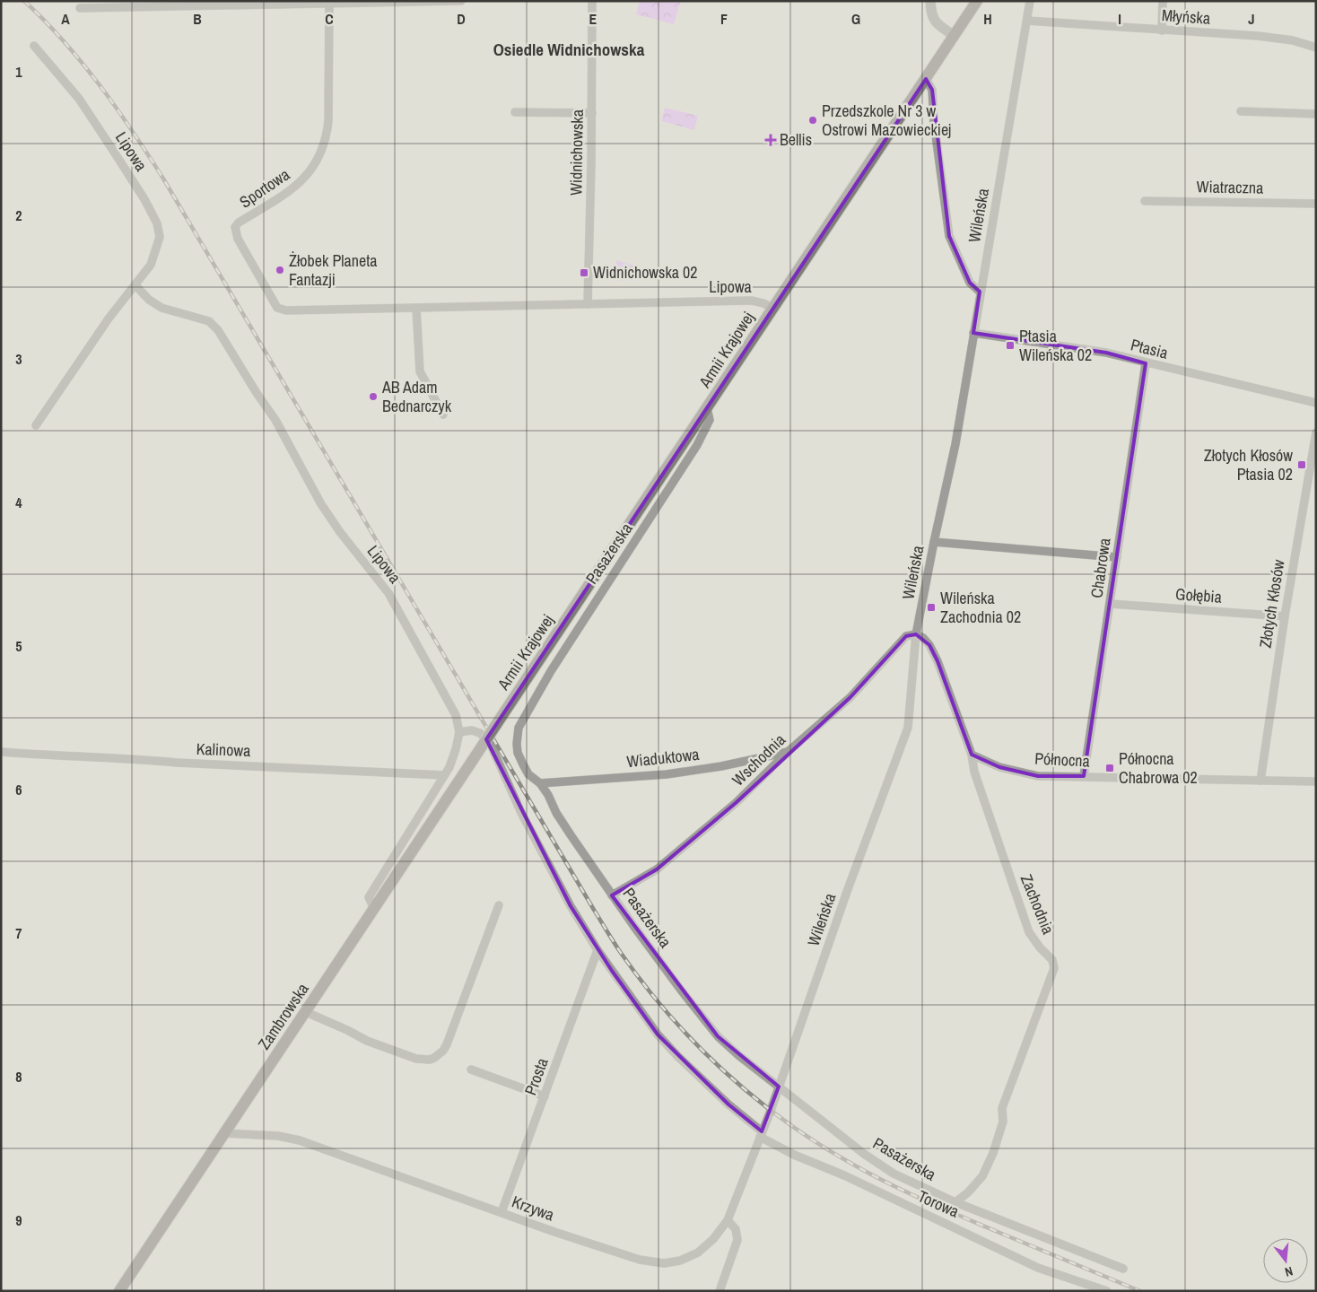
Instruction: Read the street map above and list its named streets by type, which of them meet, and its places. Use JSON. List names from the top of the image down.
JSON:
{
  "streets": {
    "main road": ["Armii Krajowej", "Zambrowska"],
    "street": [
      "Młyńska",
      "Lipowa",
      "Widnichowska",
      "Wiatraczna",
      "Sportowa",
      "Wileńska",
      "Ptasia",
      "Pasażerska",
      "Chabrowa",
      "Gołębia",
      "Złotych Kłosów",
      "Kalinowa",
      "Wiaduktowa",
      "Wschodnia",
      "Północna",
      "Zachodnia",
      "Prosta",
      "Torowa",
      "Krzywa"
    ]
  },
  "crossings": [
    ["Młyńska", "Wileńska"],
    ["Lipowa", "Widnichowska"],
    ["Lipowa", "Sportowa"],
    ["Lipowa", "Armii Krajowej"],
    ["Lipowa", "Torowa"],
    ["Wileńska", "Ptasia"],
    ["Wileńska", "Pasażerska"],
    ["Wileńska", "Wschodnia"],
    ["Wileńska", "Zachodnia"],
    ["Wileńska", "Torowa"],
    ["Wileńska", "Krzywa"],
    ["Ptasia", "Chabrowa"],
    ["Armii Krajowej", "Pasażerska"],
    ["Armii Krajowej", "Zambrowska"],
    ["Pasażerska", "Wiaduktowa"],
    ["Pasażerska", "Wschodnia"],
    ["Pasażerska", "Zachodnia"],
    ["Chabrowa", "Gołębia"],
    ["Chabrowa", "Północna"],
    ["Gołębia", "Złotych Kłosów"],
    ["Złotych Kłosów", "Północna"],
    ["Wiaduktowa", "Wschodnia"],
    ["Wschodnia", "Zachodnia"],
    ["Północna", "Zachodnia"],
    ["Zambrowska", "Krzywa"],
    ["Prosta", "Torowa"],
    ["Prosta", "Krzywa"],
    ["Torowa", "Krzywa"]
  ],
  "districts": ["Osiedle Widnichowska"],
  "places": {
    "other": ["Przedszkole Nr 3 w Ostrowi Mazowieckiej", "Żłobek Planeta Fantazji", "AB Adam Bednarczyk"],
    "health": ["Bellis"],
    "transit": [
      "Widnichowska 02",
      "Ptasia Wileńska 02",
      "Złotych Kłosów Ptasia 02",
      "Wileńska Zachodnia 02",
      "Północna Chabrowa 02"
    ]
  },
  "north": "bottom",
  "grid": {
    "columns": [
      "A",
      "B",
      "C",
      "D",
      "E",
      "F",
      "G",
      "H",
      "I",
      "J"
    ],
    "rows": [
      "1",
      "2",
      "3",
      "4",
      "5",
      "6",
      "7",
      "8",
      "9"
    ]
  }
}
